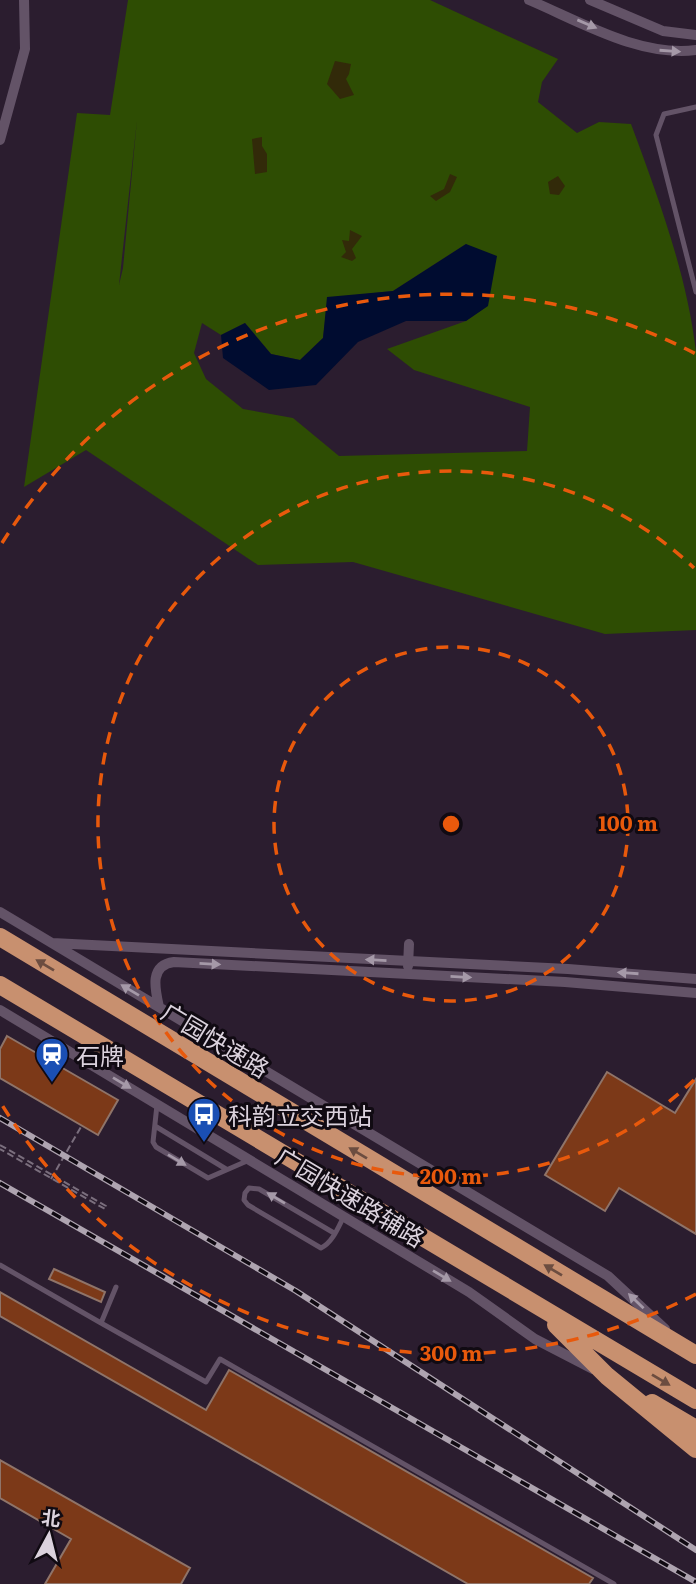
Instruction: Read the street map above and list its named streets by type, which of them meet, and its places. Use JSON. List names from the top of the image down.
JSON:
{
  "streets": {
    "highway": ["广园快速路"],
    "street": ["广园快速路辅路"]
  },
  "places": {
    "station": ["石牌"],
    "bus stop": ["科韵立交西站"]
  },
  "north": "top",
  "rings": ["100 m", "200 m", "300 m"]
}
